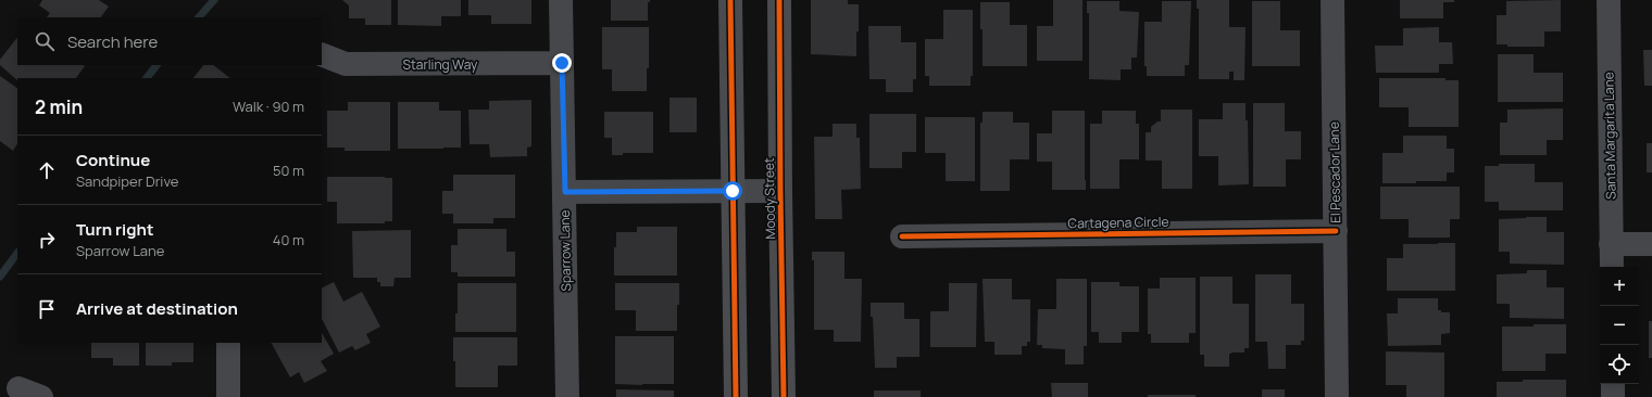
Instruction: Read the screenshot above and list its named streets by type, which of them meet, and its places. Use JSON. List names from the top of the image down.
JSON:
{
  "streets": {
    "main road": ["Moody Street"],
    "street": [
      "Starling Way",
      "Santa Margarita Lane",
      "El Pescador Lane",
      "Cartagena Circle",
      "Sparrow Lane"
    ]
  },
  "crossings": [
    ["Starling Way", "Sparrow Lane"],
    ["El Pescador Lane", "Cartagena Circle"]
  ],
  "page": {
    "search": "Search here",
    "heading": ["2 min", "Walk · 90 m"],
    "list": [
      ["Continue", "Sandpiper Drive", "50 m"],
      ["Turn right", "Sparrow Lane", "40 m"],
      "Arrive at destination"
    ],
    "map_buttons": ["+", "−"]
  }
}
